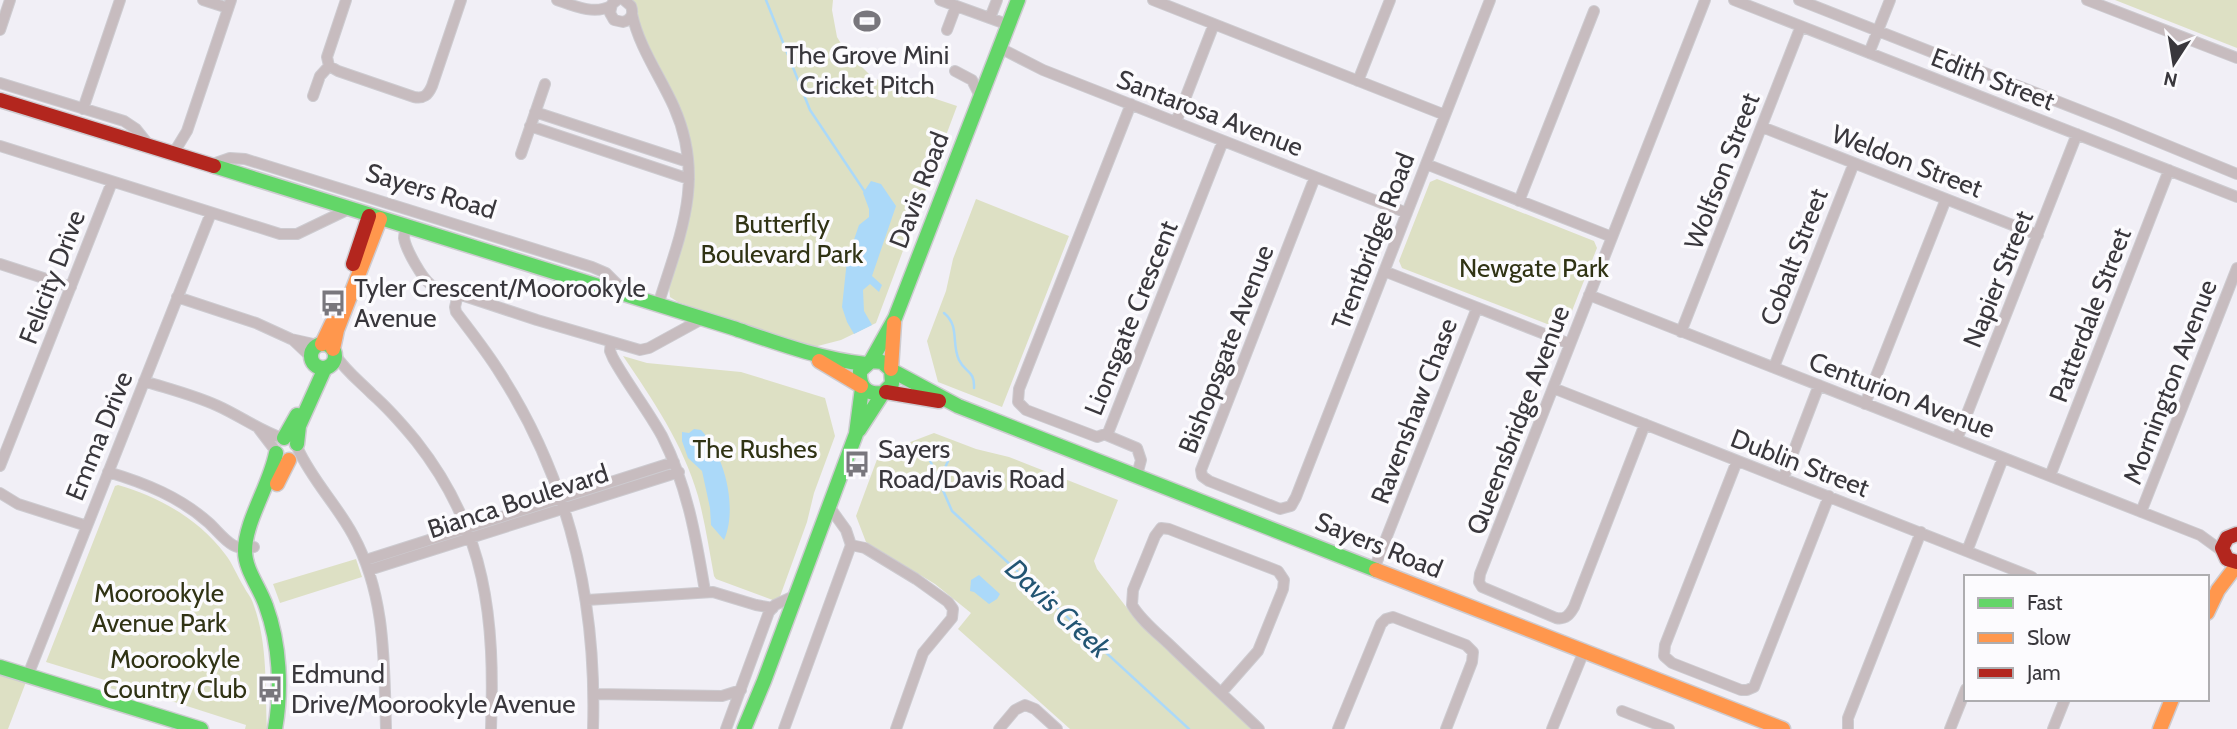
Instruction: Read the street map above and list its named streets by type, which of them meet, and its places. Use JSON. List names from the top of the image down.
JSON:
{
  "streets": {
    "street": [
      "Edith Street",
      "Santarosa Avenue",
      "Weldon Street",
      "Wolfson Street",
      "Davis Road",
      "Sayers Road",
      "Trentbridge Road",
      "Cobalt Street",
      "Felicity Drive",
      "Napier Street",
      "Patterdale Street",
      "Lionsgate Crescent",
      "Bishopsgate Avenue",
      "Mornington Avenue",
      "Centurion Avenue",
      "Ravenshaw Chase",
      "Queensbridge Avenue",
      "Emma Drive",
      "Dublin Street",
      "Bianca Boulevard"
    ]
  },
  "crossings": [
    ["Edith Street", "Wolfson Street"],
    ["Edith Street", "Napier Street"],
    ["Edith Street", "Patterdale Street"],
    ["Santarosa Avenue", "Davis Road"],
    ["Santarosa Avenue", "Trentbridge Road"],
    ["Santarosa Avenue", "Lionsgate Crescent"],
    ["Santarosa Avenue", "Bishopsgate Avenue"],
    ["Weldon Street", "Wolfson Street"],
    ["Weldon Street", "Cobalt Street"],
    ["Weldon Street", "Napier Street"],
    ["Wolfson Street", "Centurion Avenue"],
    ["Sayers Road", "Felicity Drive"],
    ["Sayers Road", "Ravenshaw Chase"],
    ["Sayers Road", "Emma Drive"],
    ["Trentbridge Road", "Bishopsgate Avenue"],
    ["Cobalt Street", "Centurion Avenue"],
    ["Napier Street", "Centurion Avenue"],
    ["Patterdale Street", "Centurion Avenue"],
    ["Mornington Avenue", "Centurion Avenue"],
    ["Centurion Avenue", "Queensbridge Avenue"],
    ["Queensbridge Avenue", "Dublin Street"]
  ],
  "water": ["Davis Creek"],
  "parks": [
    "Butterfly Boulevard Park",
    "Newgate Park",
    "The Rushes",
    "Moorookyle Avenue Park",
    "Moorookyle Country Club"
  ],
  "places": {
    "sports": ["The Grove Mini Cricket Pitch"],
    "bus stop": ["Tyler Crescent/Moorookyle Avenue", "Sayers Road/Davis Road", "Edmund Drive/Moorookyle Avenue"]
  },
  "legend": ["Fast", "Slow", "Jam"],
  "north": "bottom"
}
